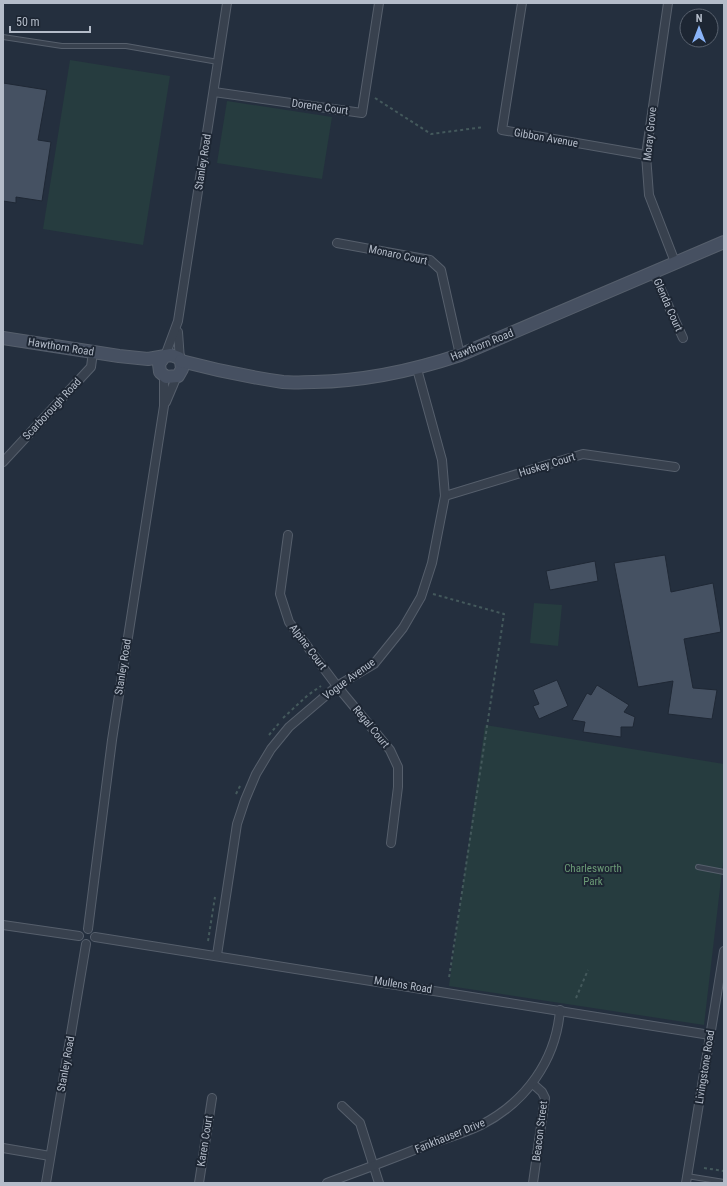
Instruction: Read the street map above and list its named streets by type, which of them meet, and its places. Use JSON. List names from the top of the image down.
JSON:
{
  "streets": {
    "main road": ["Hawthorn Road"],
    "street": [
      "Dorene Court",
      "Moray Grove",
      "Gibbon Avenue",
      "Stanley Road",
      "Monaro Court",
      "Glenda Court",
      "Scarborough Road",
      "Huskey Court",
      "Alpine Court",
      "Vogue Avenue",
      "Regal Court",
      "Mullens Road",
      "Livingstone Road",
      "Beacon Street",
      "Fankhauser Drive",
      "Karen Court"
    ]
  },
  "crossings": [
    ["Dorene Court", "Stanley Road"],
    ["Moray Grove", "Gibbon Avenue"],
    ["Moray Grove", "Hawthorn Road"],
    ["Stanley Road", "Hawthorn Road"],
    ["Stanley Road", "Mullens Road"],
    ["Monaro Court", "Hawthorn Road"],
    ["Glenda Court", "Hawthorn Road"],
    ["Hawthorn Road", "Scarborough Road"],
    ["Hawthorn Road", "Vogue Avenue"],
    ["Huskey Court", "Vogue Avenue"],
    ["Alpine Court", "Vogue Avenue"],
    ["Alpine Court", "Regal Court"],
    ["Vogue Avenue", "Regal Court"],
    ["Vogue Avenue", "Mullens Road"],
    ["Mullens Road", "Livingstone Road"],
    ["Mullens Road", "Fankhauser Drive"],
    ["Beacon Street", "Fankhauser Drive"]
  ],
  "parks": ["Charlesworth Park"],
  "scale_bar": "50 m",
  "north": "top"
}
